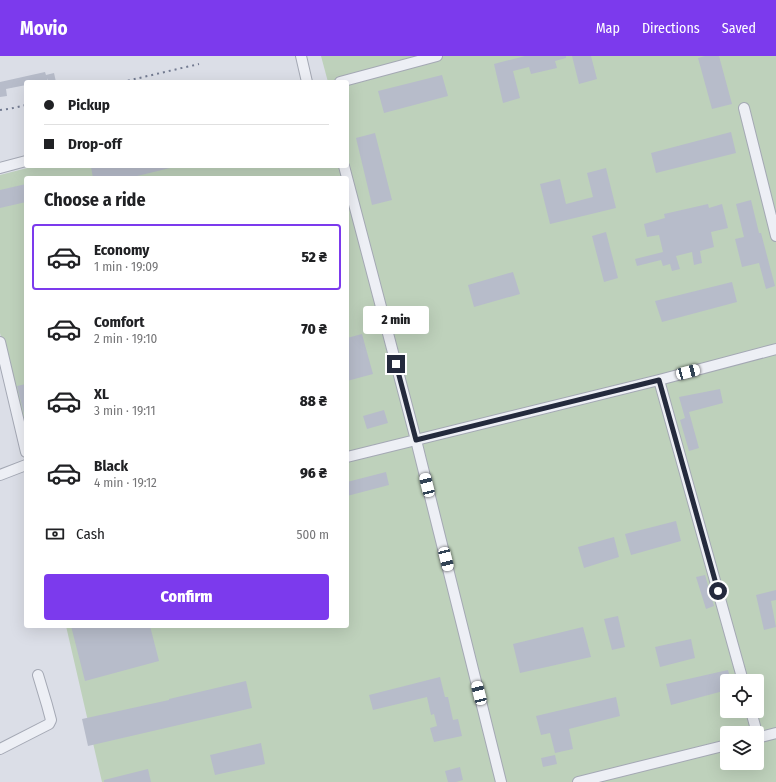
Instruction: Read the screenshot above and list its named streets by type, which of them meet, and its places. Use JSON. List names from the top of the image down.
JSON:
{
  "page": {
    "header": "Movio",
    "nav": ["Map", "Directions", "Saved"],
    "banner": ["Pickup", "Drop-off"],
    "heading": "Choose a ride",
    "list": [
      {
        "name": "Economy",
        "note": "1 min · 19:09",
        "value": "52 ₴"
      },
      {
        "name": "Comfort",
        "note": "2 min · 19:10",
        "value": "70 ₴"
      },
      {
        "name": "XL",
        "note": "3 min · 19:11",
        "value": "88 ₴"
      },
      {
        "name": "Black",
        "note": "4 min · 19:12",
        "value": "96 ₴"
      }
    ],
    "bubble": "2 min",
    "pay": ["Cash", "500 m"],
    "buttons": "Confirm"
  }
}
